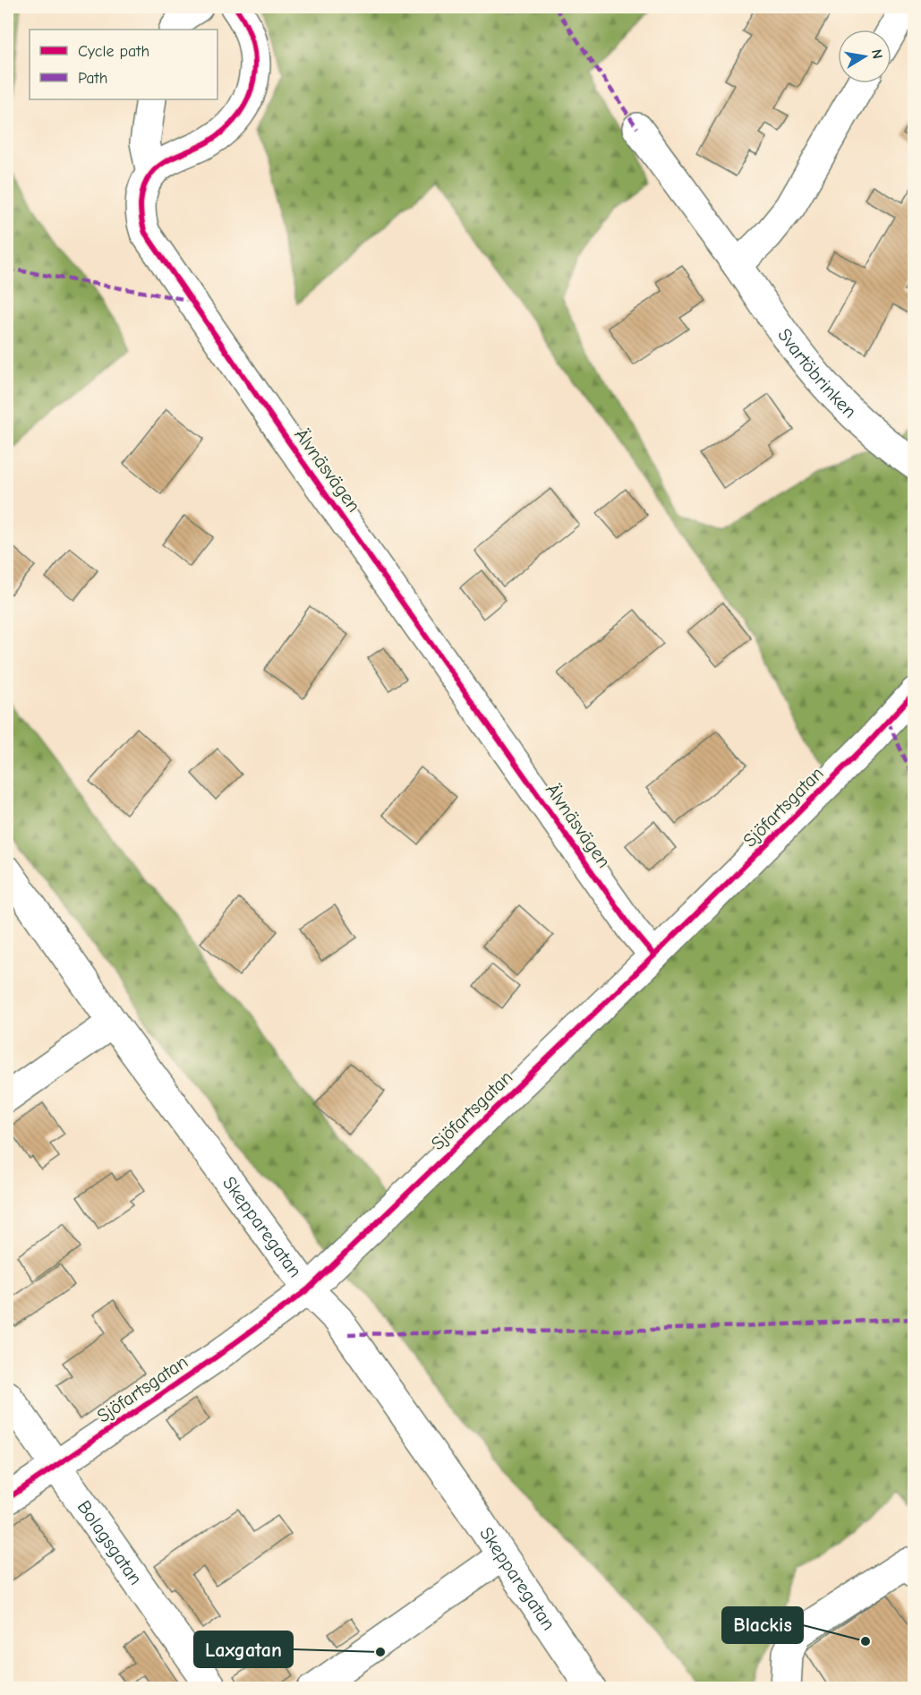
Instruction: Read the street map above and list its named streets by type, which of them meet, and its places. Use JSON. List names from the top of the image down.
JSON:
{
  "streets": {
    "street": [
      "Svartöbrinken",
      "Älvnäsvägen",
      "Sjöfartsgatan",
      "Skepparegatan",
      "Bolagsgatan"
    ]
  },
  "crossings": [
    ["Älvnäsvägen", "Sjöfartsgatan"],
    ["Sjöfartsgatan", "Skepparegatan"],
    ["Sjöfartsgatan", "Bolagsgatan"]
  ],
  "places": ["Blackis", "Laxgatan"],
  "legend": ["Cycle path", "Path"],
  "north": "right"
}
